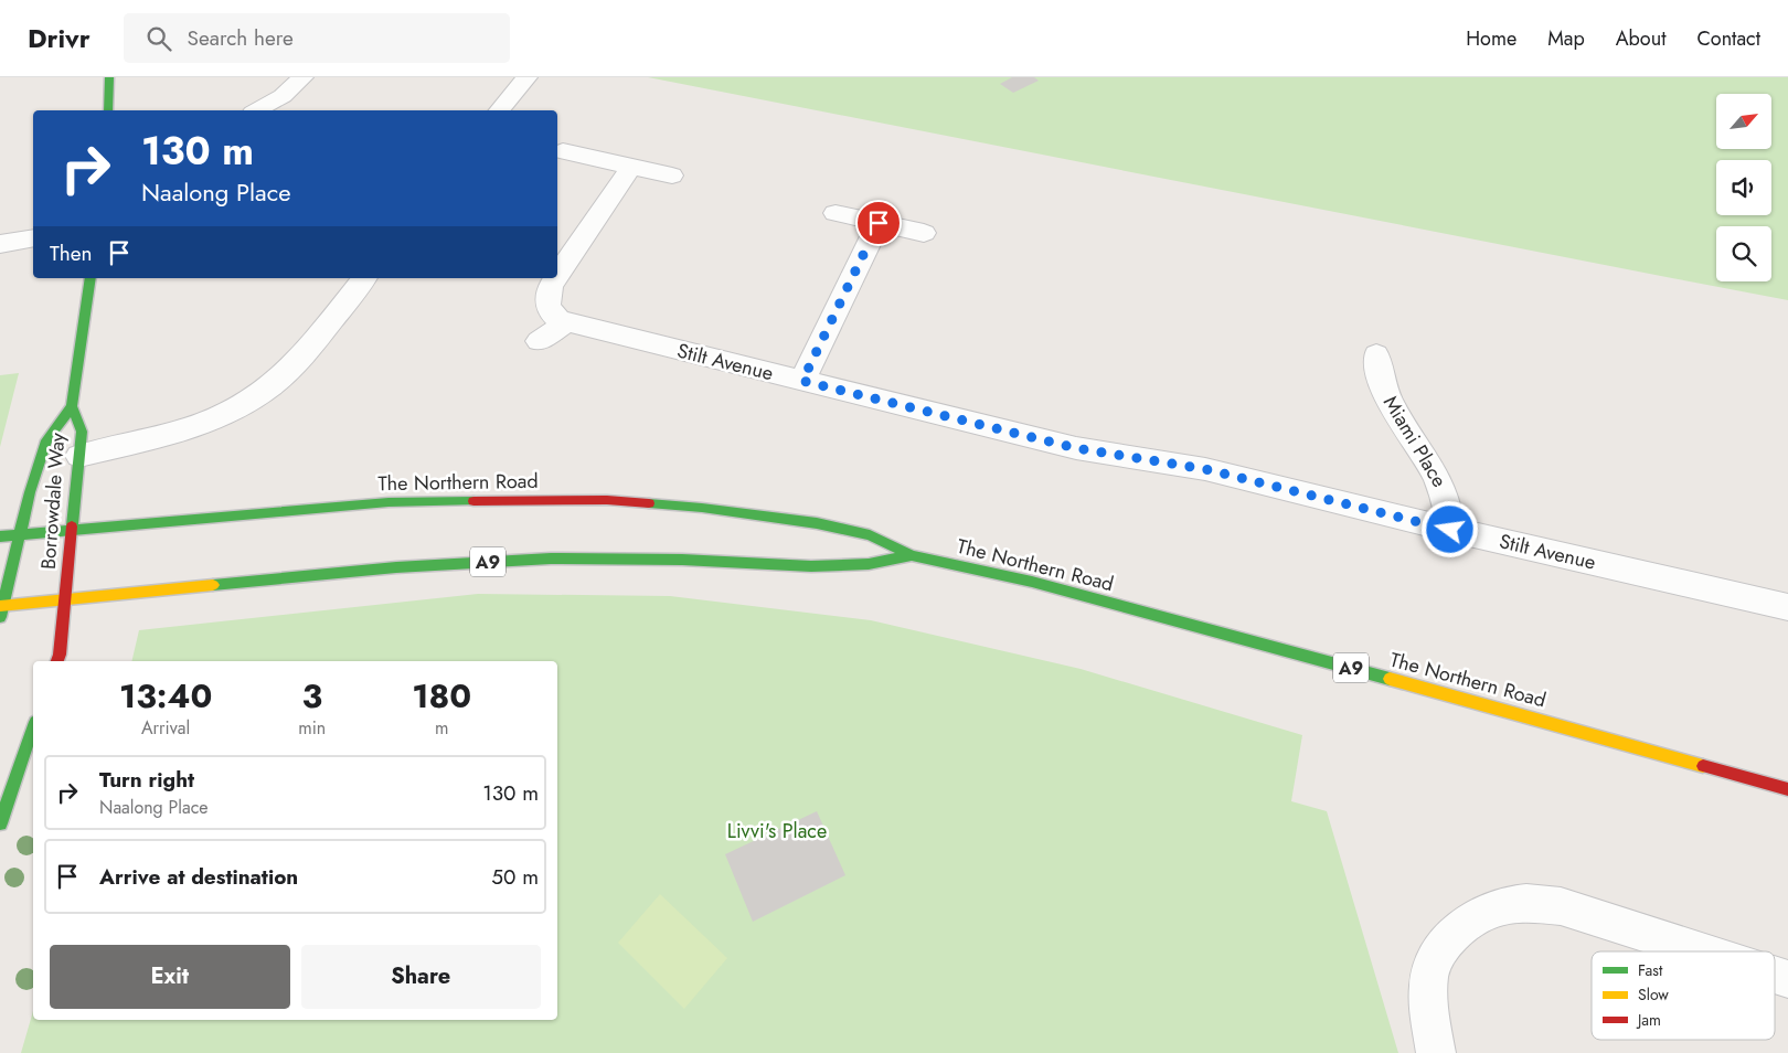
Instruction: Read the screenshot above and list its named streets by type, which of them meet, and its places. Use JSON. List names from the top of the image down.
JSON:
{
  "streets": {
    "main road": ["The Northern Road", "Borrowdale Way", "A9"],
    "street": ["Stilt Avenue", "Miami Place"]
  },
  "crossings": [
    ["Stilt Avenue", "Miami Place"],
    ["The Northern Road", "Borrowdale Way"]
  ],
  "parks": ["Livvi's Place"],
  "legend": ["Fast", "Slow", "Jam"],
  "north": "top right",
  "page": {
    "header": "Drivr",
    "search": "Search here",
    "nav": [
      "Home",
      "Map",
      "About",
      "Contact"
    ],
    "turn": ["130 m", "Naalong Place"],
    "then": "Then",
    "eta": [
      "13:40",
      "Arrival",
      "3",
      "min",
      "180",
      "m"
    ],
    "list": [
      {
        "name": "Turn right",
        "note": "Naalong Place",
        "value": "130 m"
      },
      {
        "name": "Arrive at destination",
        "value": "50 m"
      }
    ],
    "buttons": ["Exit", "Share"]
  }
}
